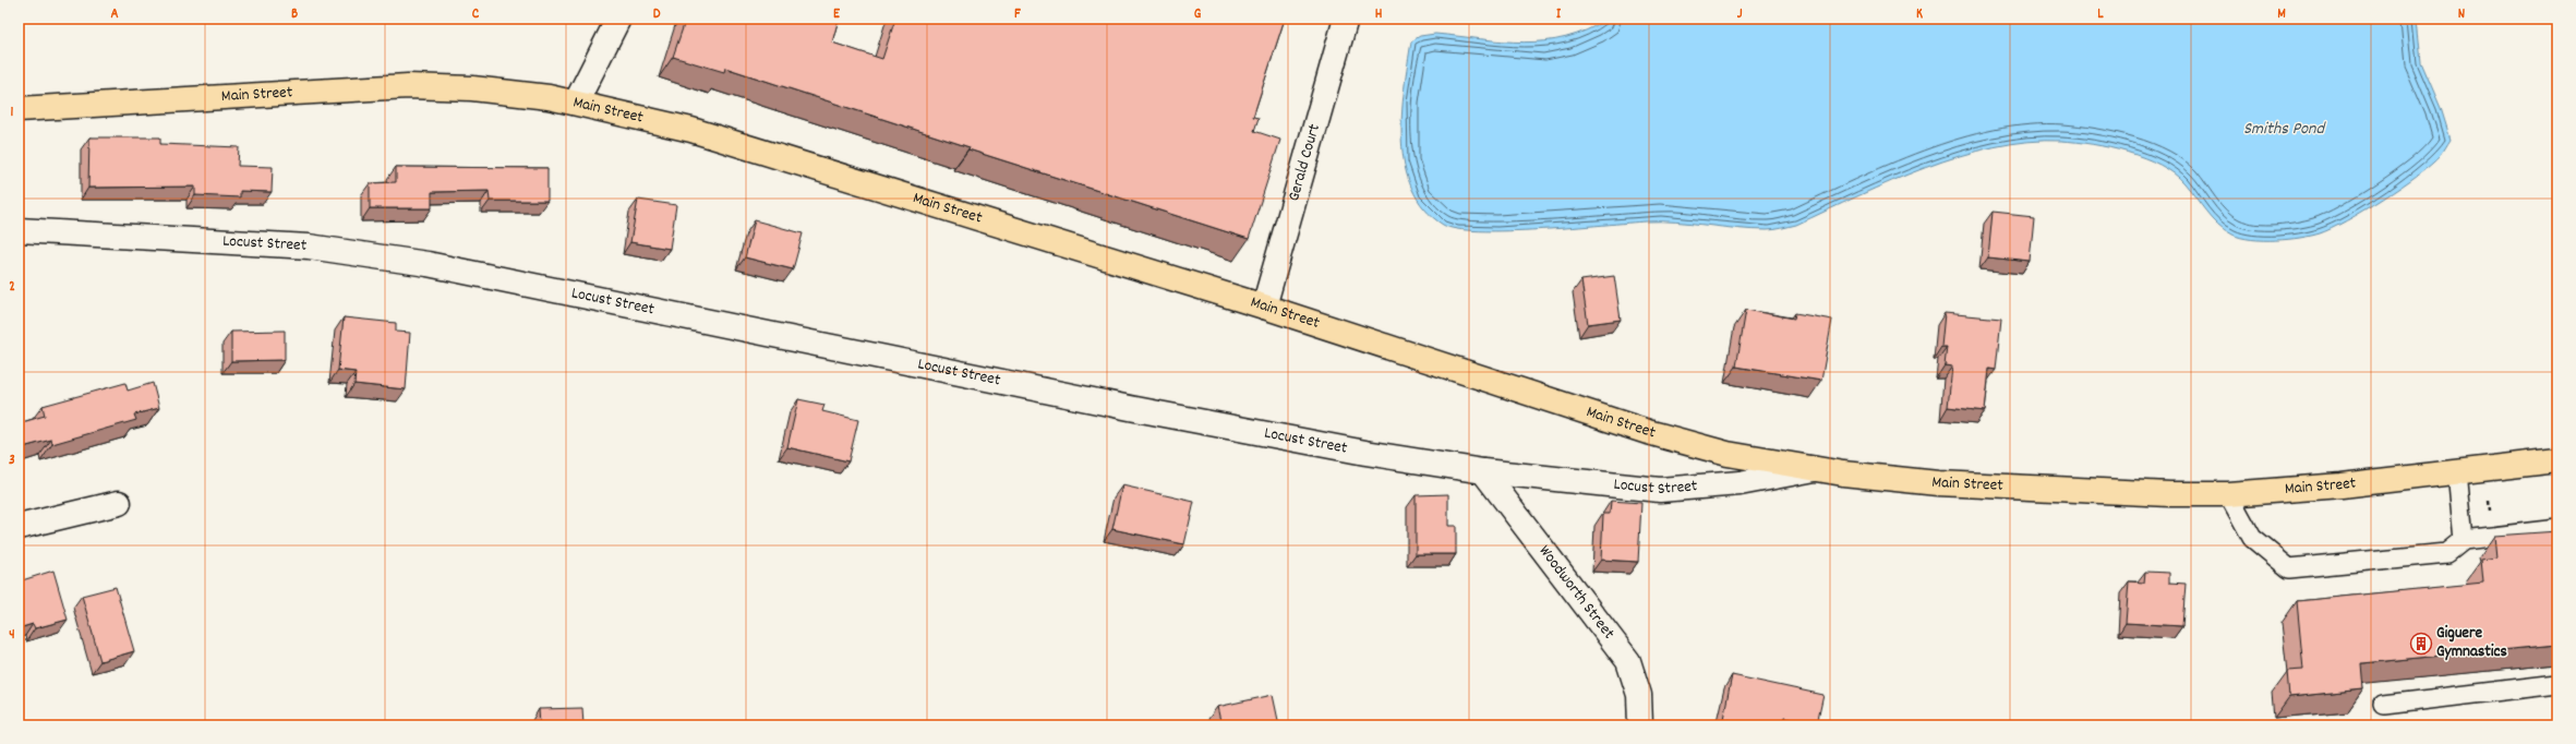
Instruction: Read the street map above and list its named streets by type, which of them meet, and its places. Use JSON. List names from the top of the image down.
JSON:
{
  "streets": {
    "highway": ["Main Street"],
    "street": ["Gerald Court", "Locust Street", "Woodworth Street"]
  },
  "crossings": [
    ["Main Street", "Gerald Court"],
    ["Main Street", "Locust Street"],
    ["Locust Street", "Woodworth Street"]
  ],
  "water": ["Smiths Pond"],
  "places": {
    "building": ["Giguere Gymnastics"]
  },
  "grid": {
    "columns": [
      "A",
      "B",
      "C",
      "D",
      "E",
      "F",
      "G",
      "H",
      "I",
      "J",
      "K",
      "L",
      "M",
      "N"
    ],
    "rows": [
      "1",
      "2",
      "3",
      "4"
    ]
  }
}
